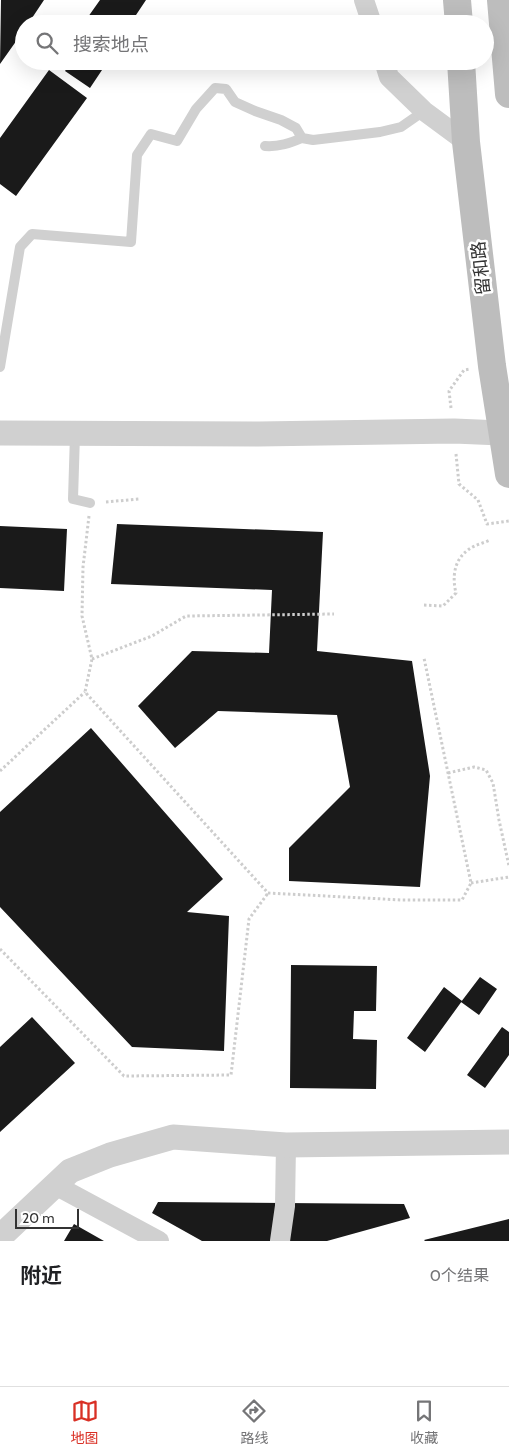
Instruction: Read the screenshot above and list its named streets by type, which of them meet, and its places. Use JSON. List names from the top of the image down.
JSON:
{
  "streets": {
    "main road": ["留和路"]
  },
  "scale_bar": "20 m",
  "page": {
    "search": "搜索地点",
    "scale": "20 m",
    "heading": ["附近", "0个结果"],
    "nav": ["地图", "路线", "收藏"]
  }
}
